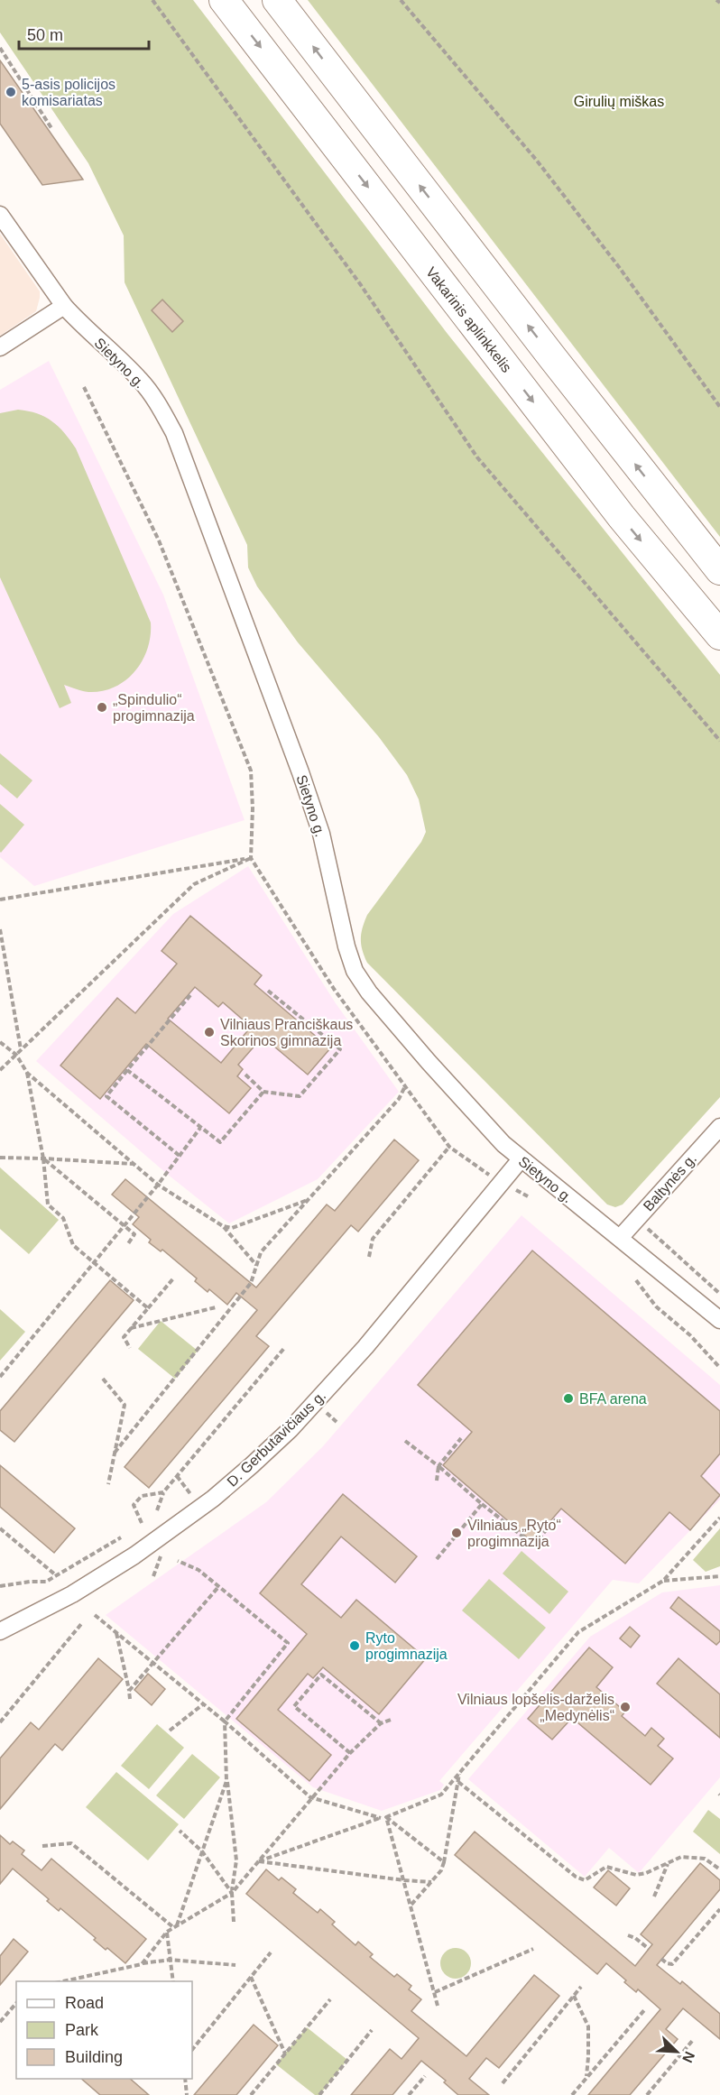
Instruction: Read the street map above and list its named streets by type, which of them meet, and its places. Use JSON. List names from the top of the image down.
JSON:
{
  "streets": {
    "highway": ["Vakarinis aplinkkelis"],
    "street": ["Sietyno g.", "Baltynės g.", "D. Gerbutavičiaus g."]
  },
  "crossings": [
    ["Sietyno g.", "Baltynės g."],
    ["Sietyno g.", "D. Gerbutavičiaus g."]
  ],
  "parks": ["Girulių miškas"],
  "places": [
    "5-asis policijos komisariatas",
    "„Spindulio“ progimnazija",
    "Vilniaus Pranciškaus Skorinos gimnazija",
    "BFA arena",
    "Vilniaus „Ryto“ progimnazija",
    "Ryto progimnazija",
    "Vilniaus lopšelis-darželis „Medynėlis“"
  ],
  "legend": ["Road", "Park", "Building"],
  "scale_bar": "50 m",
  "north": "bottom right"
}
